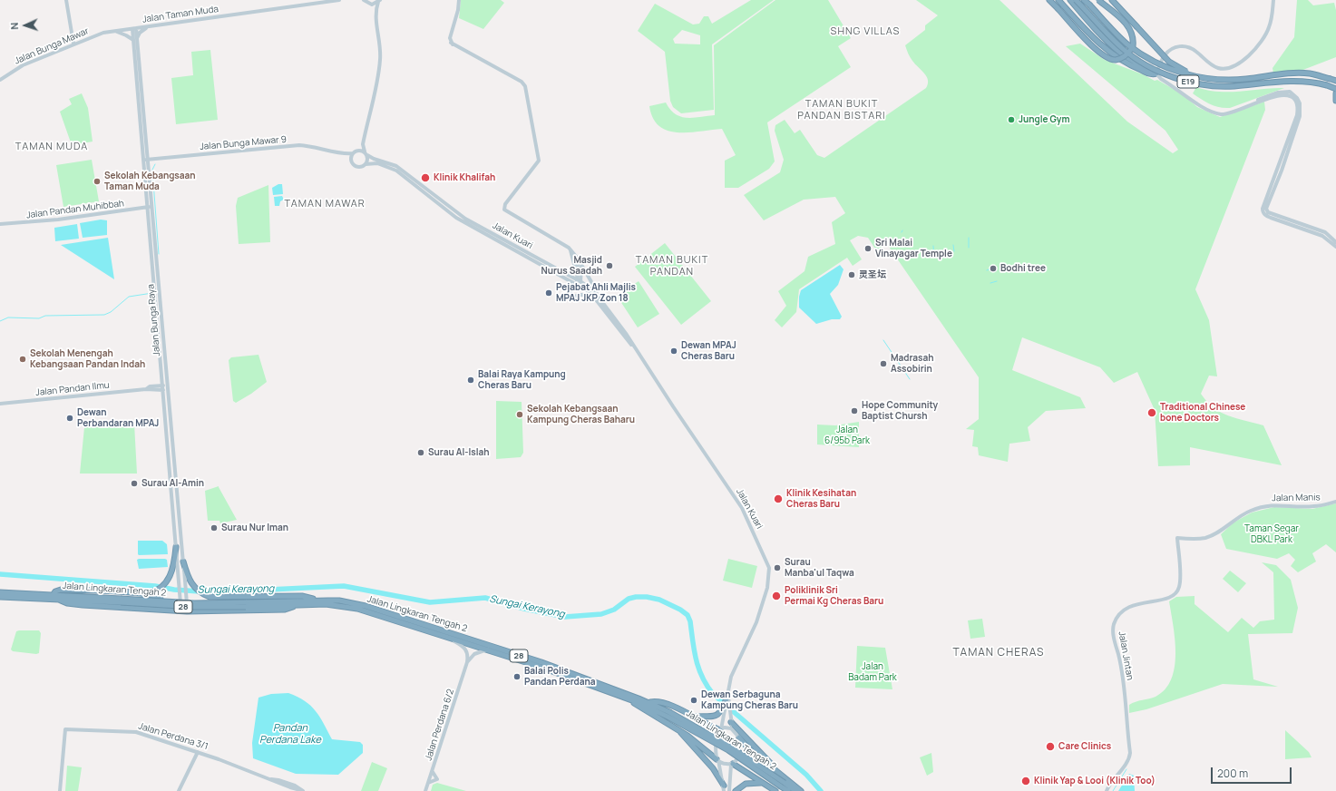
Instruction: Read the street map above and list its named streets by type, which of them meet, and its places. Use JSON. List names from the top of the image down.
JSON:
{
  "streets": {
    "highway": ["E19", "Jalan Lingkaran Tengah 2", "28"],
    "street": [
      "Jalan Taman Muda",
      "Jalan Bunga Mawar",
      "Jalan Bunga Mawar 9",
      "Jalan Pandan Muhibbah",
      "Jalan Kuari",
      "Jalan Bunga Raya",
      "Jalan Pandan Ilmu",
      "Jalan Manis",
      "Jalan Jintan",
      "Jalan Perdana 6/2",
      "Jalan Perdana 3/1"
    ]
  },
  "crossings": [
    ["Jalan Taman Muda", "Jalan Bunga Mawar"],
    ["Jalan Taman Muda", "Jalan Bunga Raya"],
    ["Jalan Bunga Mawar", "Jalan Bunga Raya"],
    ["Jalan Bunga Mawar 9", "Jalan Kuari"],
    ["Jalan Bunga Mawar 9", "Jalan Bunga Raya"],
    ["Jalan Pandan Muhibbah", "Jalan Bunga Raya"],
    ["Jalan Bunga Raya", "Jalan Pandan Ilmu"],
    ["Jalan Manis", "Jalan Jintan"]
  ],
  "districts": [
    "SHNG VILLAS",
    "TAMAN BUKIT PANDAN BISTARI",
    "TAMAN MUDA",
    "TAMAN MAWAR",
    "TAMAN BUKIT PANDAN",
    "TAMAN CHERAS"
  ],
  "water": ["Sungai Kerayong", "Pandan Perdana Lake"],
  "parks": ["Jalan 6/95b Park", "Taman Segar DBKL Park", "Jalan Badam Park"],
  "places": [
    "Jungle Gym",
    "Klinik Khalifah",
    "Sekolah Kebangsaan Taman Muda",
    "Sri Malai Vinayagar Temple",
    "Masjid Nurus Saadah",
    "Bodhi tree",
    "灵圣坛",
    "Pejabat Ahli Majlis MPAJ JKP Zon 18",
    "Dewan MPAJ Cheras Baru",
    "Sekolah Menengah Kebangsaan Pandan Indah",
    "Madrasah Assobirin",
    "Balai Raya Kampung Cheras Baru",
    "Hope Community Baptist Chursh",
    "Traditional Chinese bone Doctors",
    "Sekolah Kebangsaan Kampung Cheras Baharu",
    "Dewan Perbandaran MPAJ",
    "Surau Al-Islah",
    "Surau Al-Amin",
    "Klinik Kesihatan Cheras Baru",
    "Surau Nur Iman",
    "Surau Manba'ul Taqwa",
    "Poliklinik Sri Permai Kg Cheras Baru",
    "Balai Polis Pandan Perdana",
    "Dewan Serbaguna Kampung Cheras Baru",
    "Care Clinics",
    "Klinik Yap & Looi (Klinik Too)"
  ],
  "scale_bar": "200 m",
  "north": "left"
}
